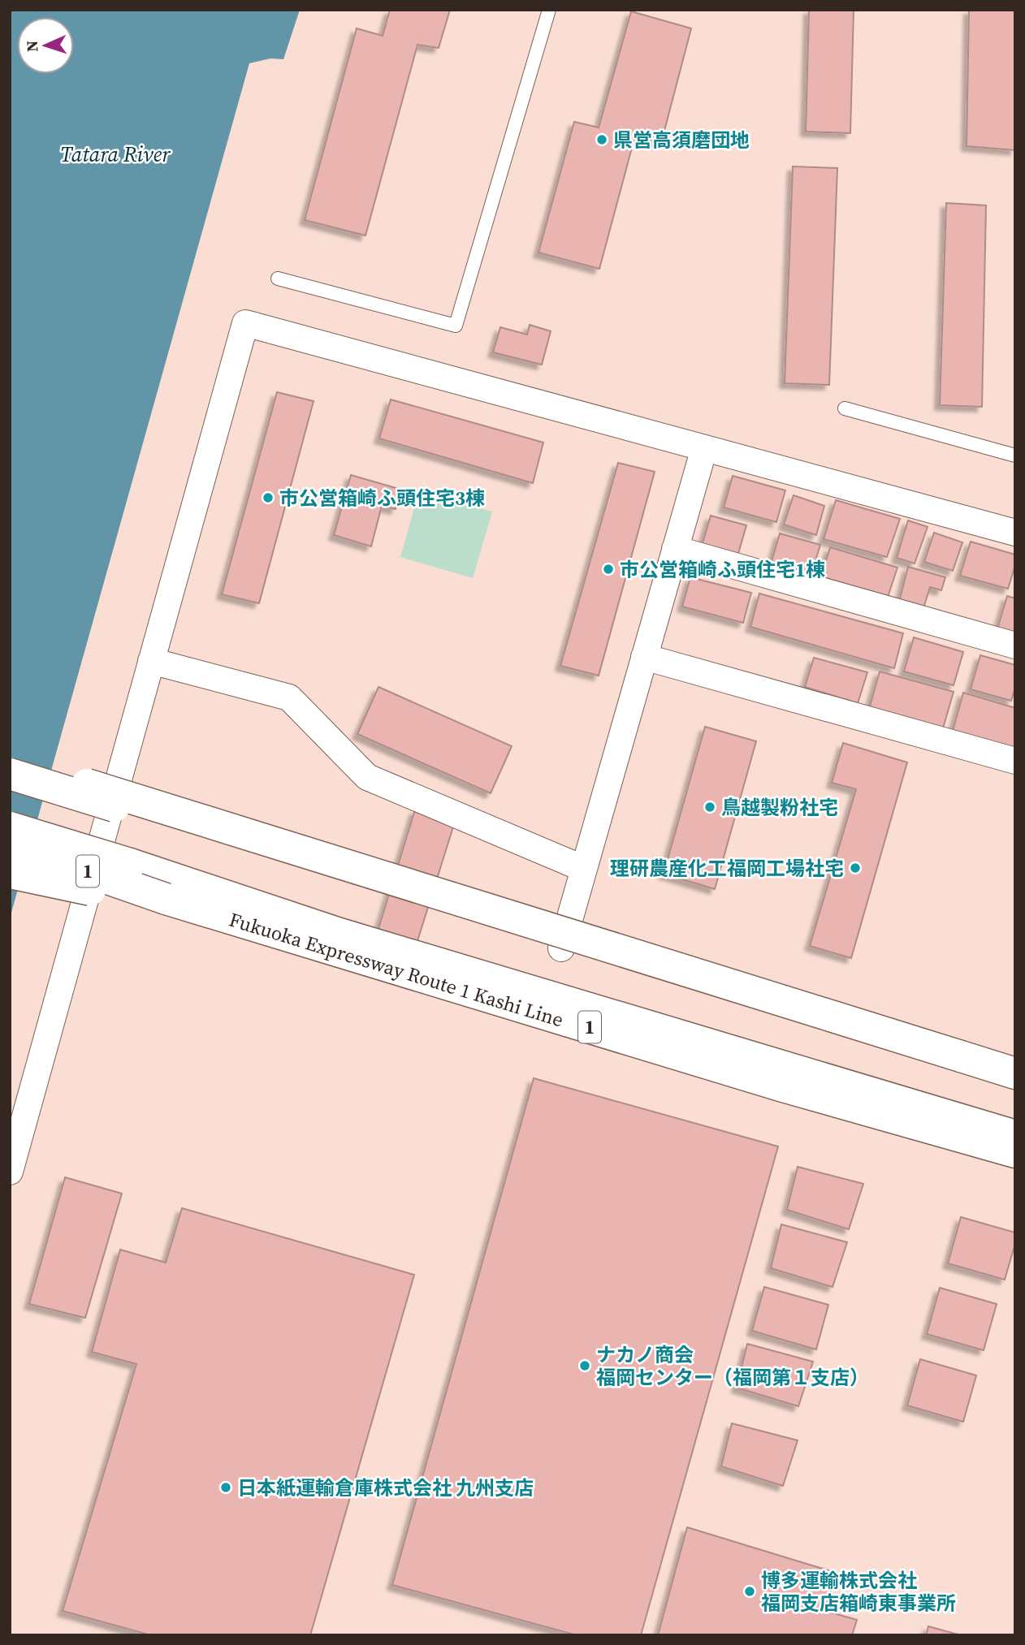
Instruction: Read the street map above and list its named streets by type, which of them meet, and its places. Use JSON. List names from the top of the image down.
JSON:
{
  "streets": {
    "main road": ["1", "Fukuoka Expressway Route 1 Kashi Line"]
  },
  "water": ["Tatara River"],
  "places": [
    "県営高須磨団地",
    "市公営箱崎ふ頭住宅3棟",
    "市公営箱崎ふ頭住宅1棟",
    "鳥越製粉社宅",
    "理研農産化工福岡工場社宅",
    "ナカノ商会 福岡センター（福岡第１支店）",
    "日本紙運輸倉庫株式会社 九州支店",
    "博多運輸株式会社 福岡支店箱崎東事業所"
  ],
  "north": "left"
}
